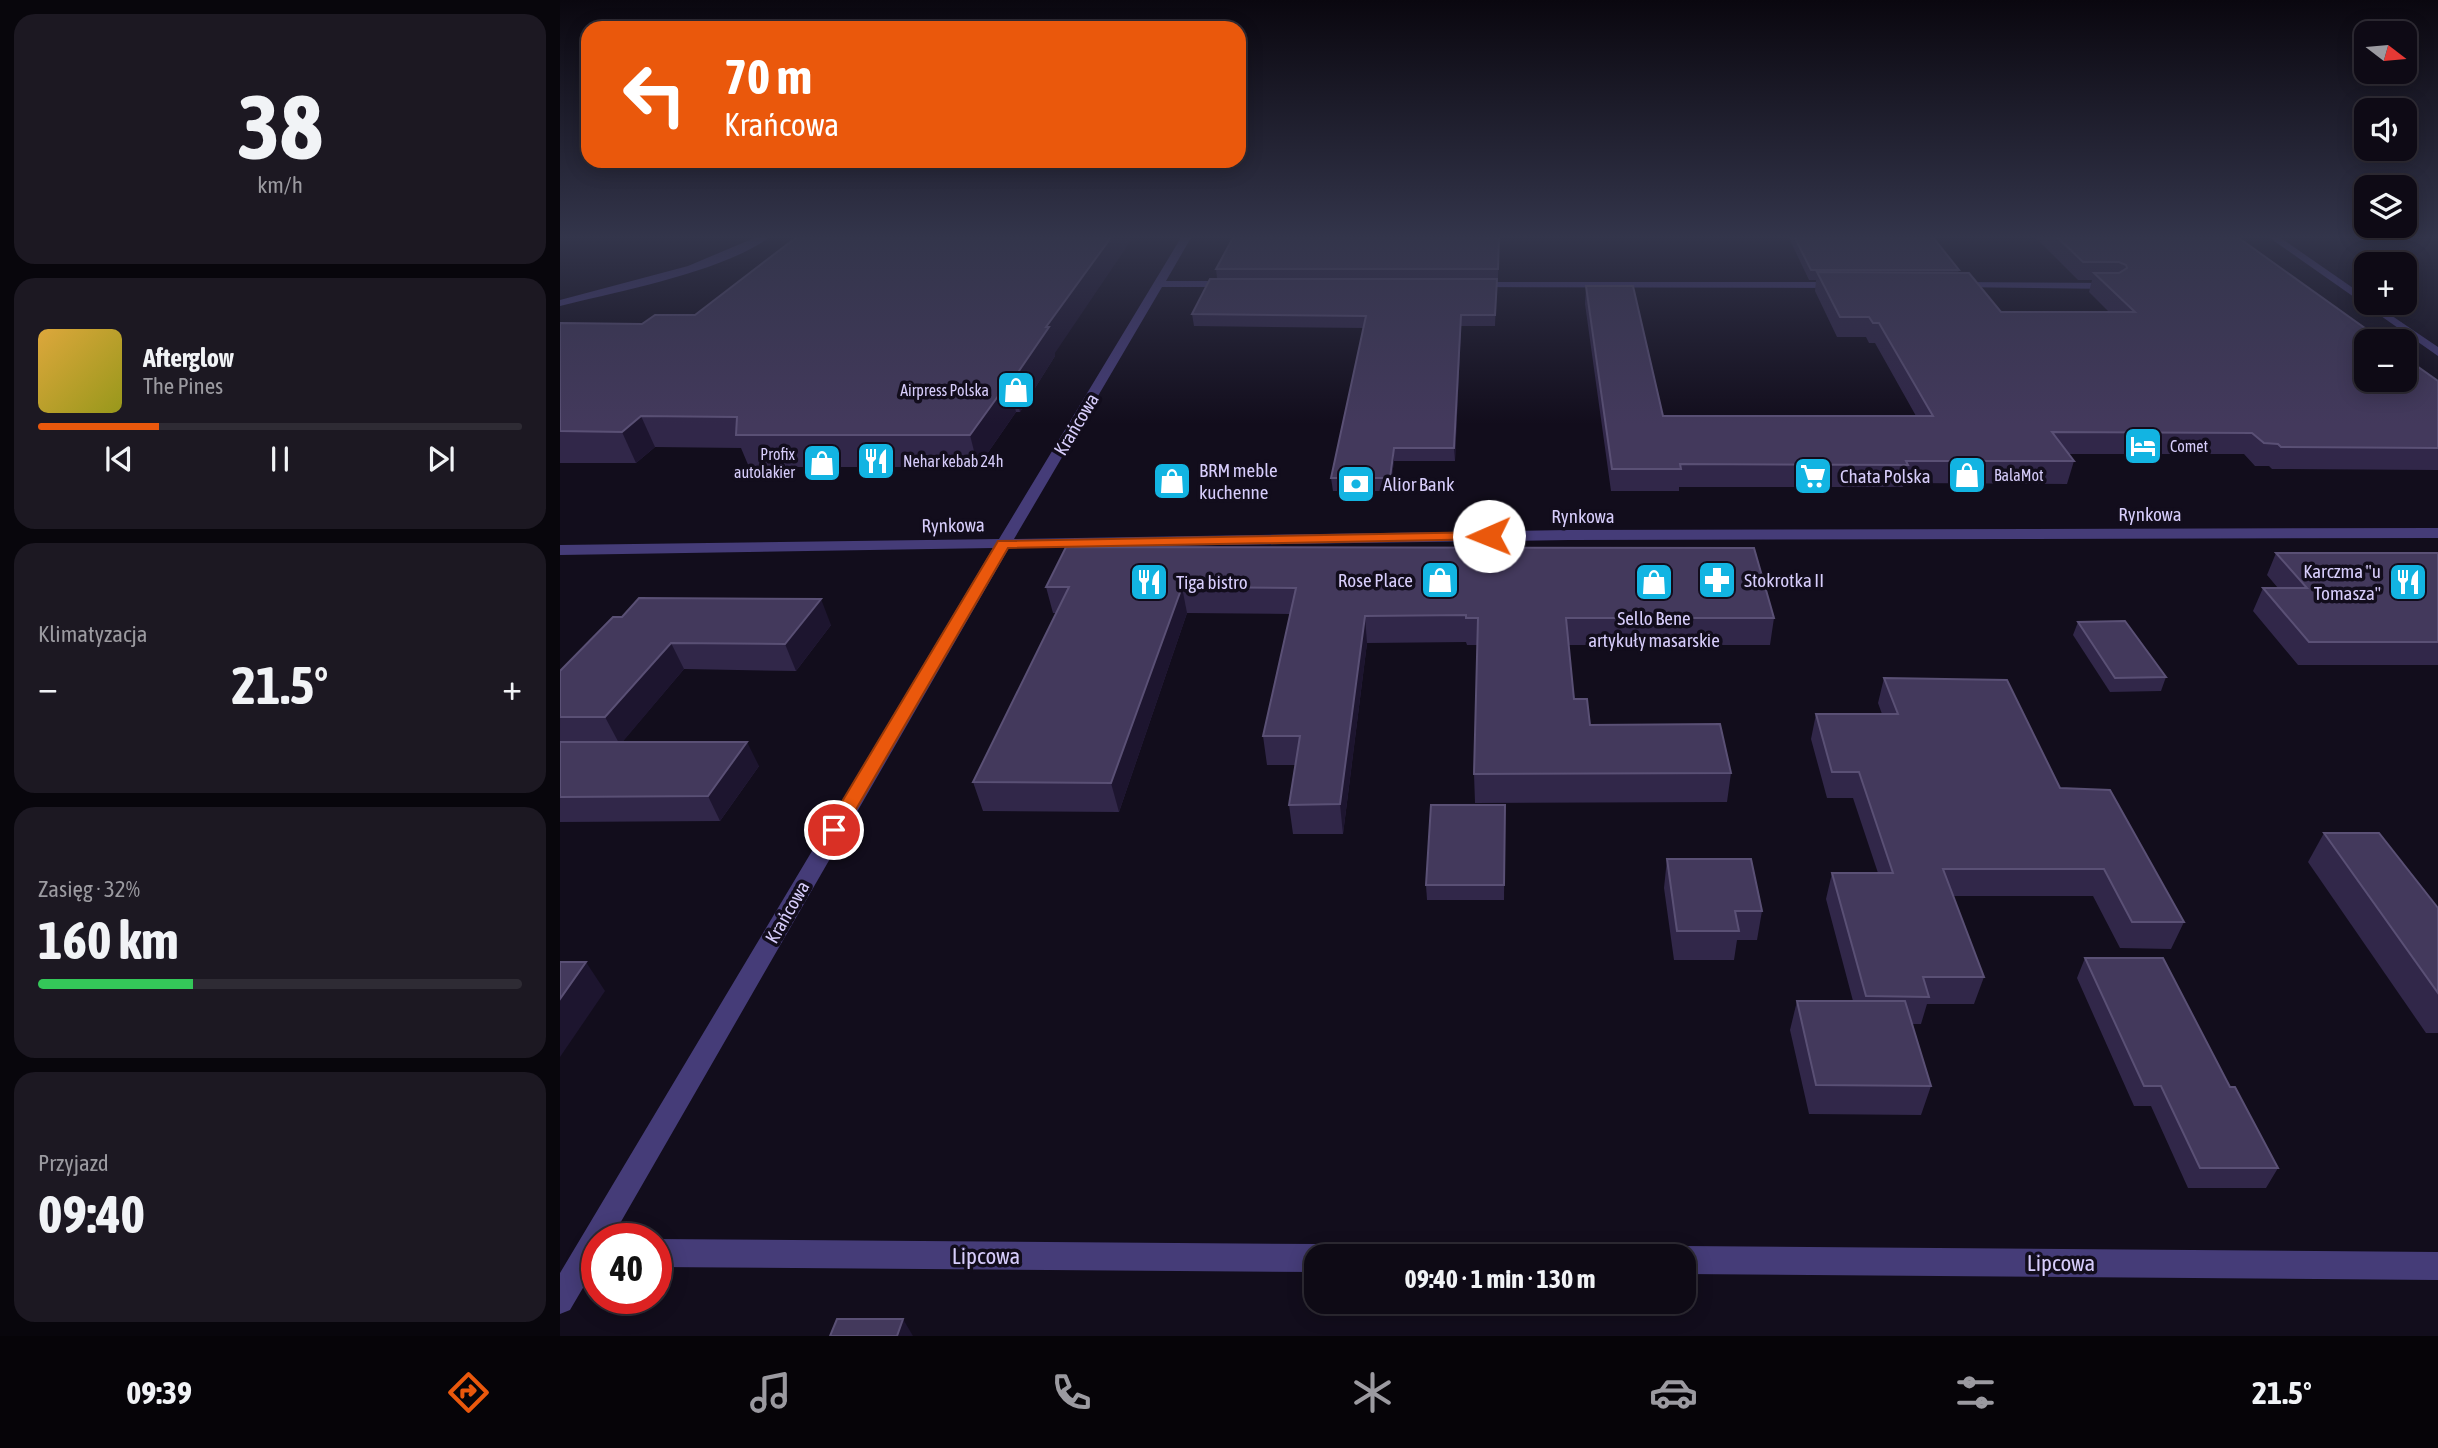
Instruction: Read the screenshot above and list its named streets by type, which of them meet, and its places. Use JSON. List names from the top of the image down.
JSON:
{
  "streets": {
    "street": ["Krańcowa", "Rynkowa", "Lipcowa"]
  },
  "crossings": [
    ["Krańcowa", "Rynkowa"]
  ],
  "places": {
    "shop": [
      "Airpress Polska",
      "Profix autolakier",
      "BalaMot",
      "BRM meble kuchenne",
      "Rose Place",
      "Sello Bene artykuły masarskie"
    ],
    "hotel": ["Comet"],
    "restaurant": ["Nehar kebab 24h", "Tiga bistro", "Karczma \"u Tomasza\""],
    "supermarket": ["Chata Polska"],
    "bank": ["Alior Bank"],
    "pharmacy": ["Stokrotka II"]
  },
  "north": "right",
  "page": {
    "tile": [
      ["38", "km/h"],
      "Klimatyzacja",
      ["Zasięg · 32%", "160 km"],
      ["Przyjazd", "09:40"]
    ],
    "map_buttons": ["+", "−"],
    "turn": ["70 m", "Krańcowa"],
    "song": ["Afterglow", "The Pines"],
    "heat": ["−", "21.5°", "+"],
    "limit": "40",
    "trip": "09:40 · 1 min · 130 m",
    "tabs": ["09:39", "21.5°"]
  }
}
